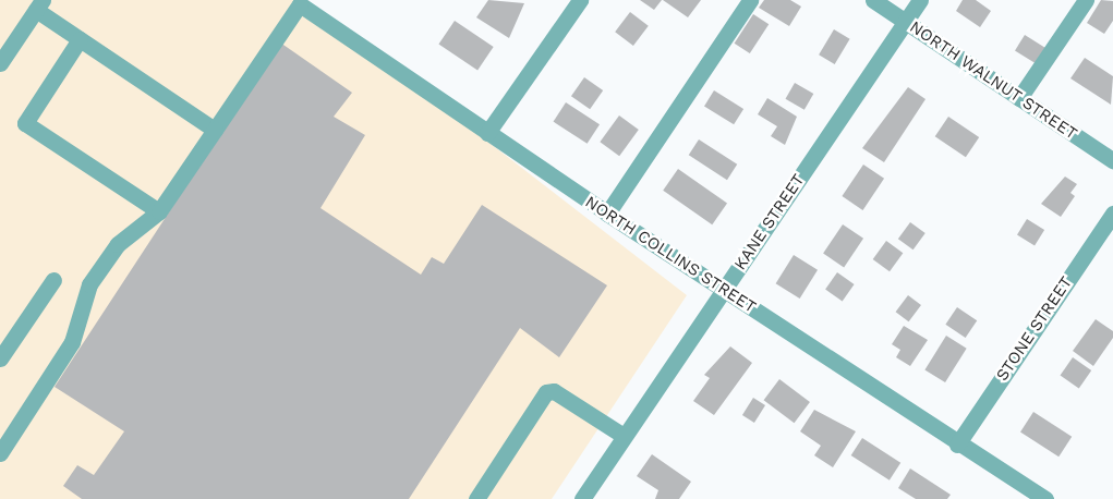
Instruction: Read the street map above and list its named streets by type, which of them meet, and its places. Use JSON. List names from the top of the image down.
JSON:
{
  "streets": {
    "street": [
      "NORTH WALNUT STREET",
      "KANE STREET",
      "NORTH COLLINS STREET",
      "STONE STREET"
    ]
  },
  "crossings": [
    ["NORTH WALNUT STREET", "KANE STREET"],
    ["KANE STREET", "NORTH COLLINS STREET"],
    ["NORTH COLLINS STREET", "STONE STREET"]
  ]
}
